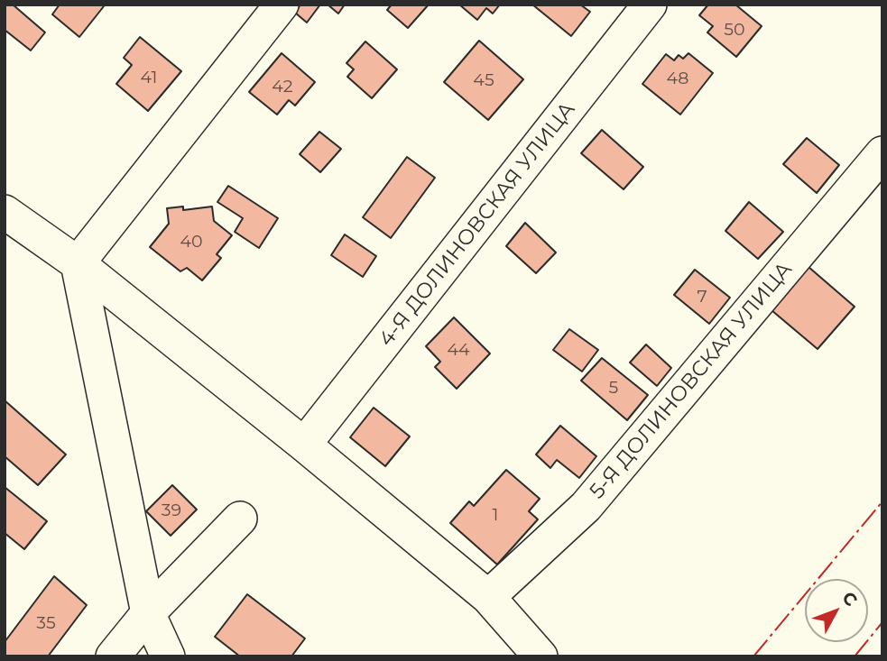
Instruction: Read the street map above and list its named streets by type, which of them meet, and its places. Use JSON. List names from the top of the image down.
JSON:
{
  "streets": {
    "street": ["4-Я ДОЛИНОВСКАЯ УЛИЦА", "5-Я ДОЛИНОВСКАЯ УЛИЦА"]
  },
  "house_numbers": [
    "50",
    "41",
    "48",
    "45",
    "42",
    "40",
    "7",
    "44",
    "5",
    "39",
    "1",
    "35"
  ],
  "north": "top right"
}
